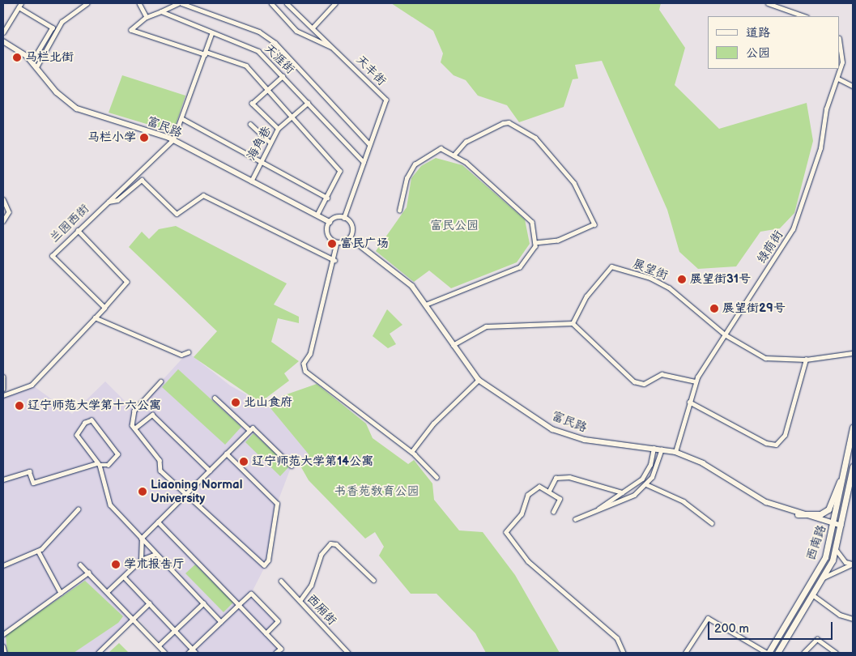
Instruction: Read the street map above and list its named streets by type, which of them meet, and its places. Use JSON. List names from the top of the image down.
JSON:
{
  "streets": {
    "main road": ["西南路"],
    "street": [
      "天涯街",
      "天丰街",
      "富民路",
      "海角巷",
      "兰园西街",
      "绿荫街",
      "展望街",
      "西厢街"
    ]
  },
  "crossings": [
    ["天涯街", "天丰街"],
    ["天涯街", "海角巷"],
    ["天涯街", "兰园西街"],
    ["天丰街", "富民路"],
    ["富民路", "海角巷"],
    ["富民路", "兰园西街"],
    ["富民路", "绿荫街"],
    ["富民路", "西南路"],
    ["绿荫街", "展望街"]
  ],
  "parks": ["富民公园", "书香苑教育公园"],
  "places": [
    "马栏北街",
    "马栏小学",
    "富民广场",
    "展望街31号",
    "展望街29号",
    "北山食府",
    "辽宁师范大学第十六公寓",
    "辽宁师范大学第14公寓",
    "Liaoning Normal University",
    "学术报告厅"
  ],
  "legend": ["道路", "公园"],
  "scale_bar": "200 m"
}
